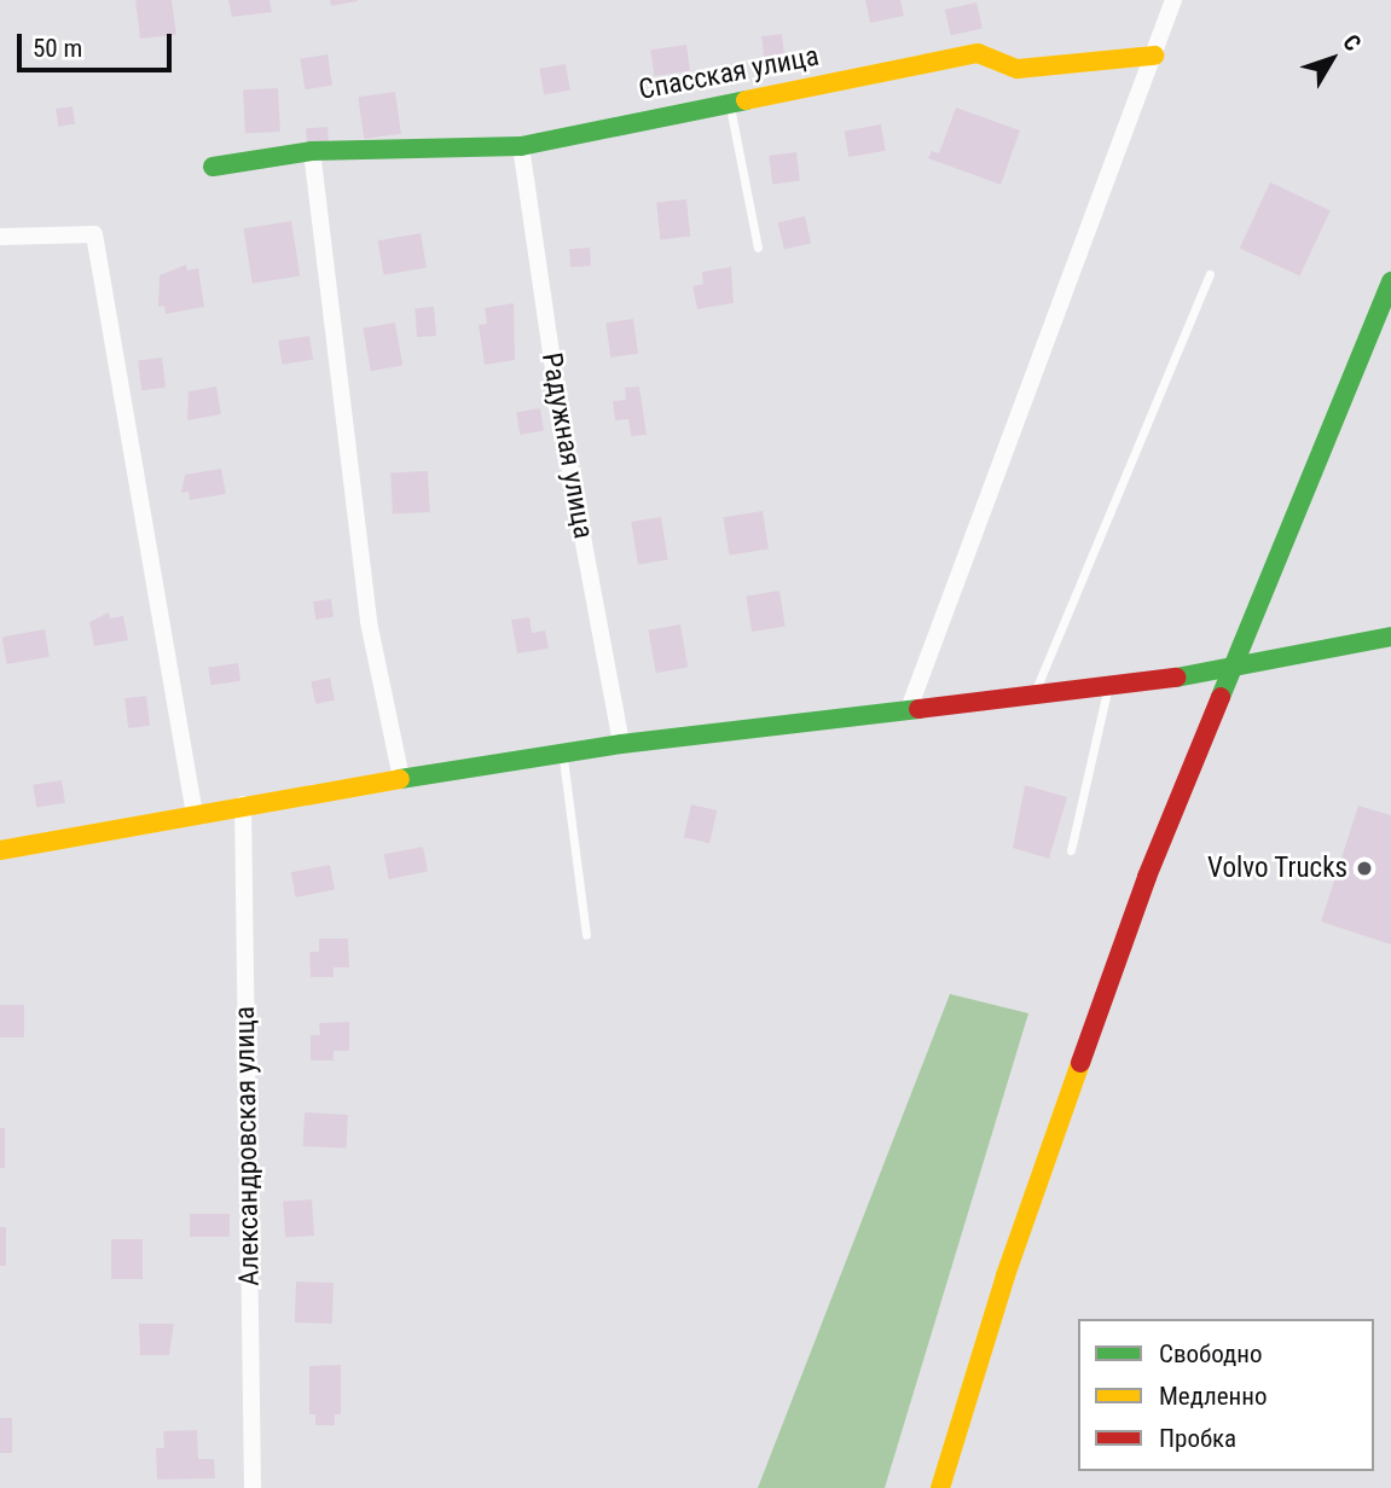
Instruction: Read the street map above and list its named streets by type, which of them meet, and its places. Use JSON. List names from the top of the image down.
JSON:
{
  "streets": {
    "main road": ["Спасская улица"],
    "street": ["Радужная улица", "Александровская улица"]
  },
  "crossings": [
    ["Спасская улица", "Радужная улица"]
  ],
  "places": ["Volvo Trucks"],
  "legend": ["Свободно", "Медленно", "Пробка"],
  "scale_bar": "50 m",
  "north": "top right"
}
